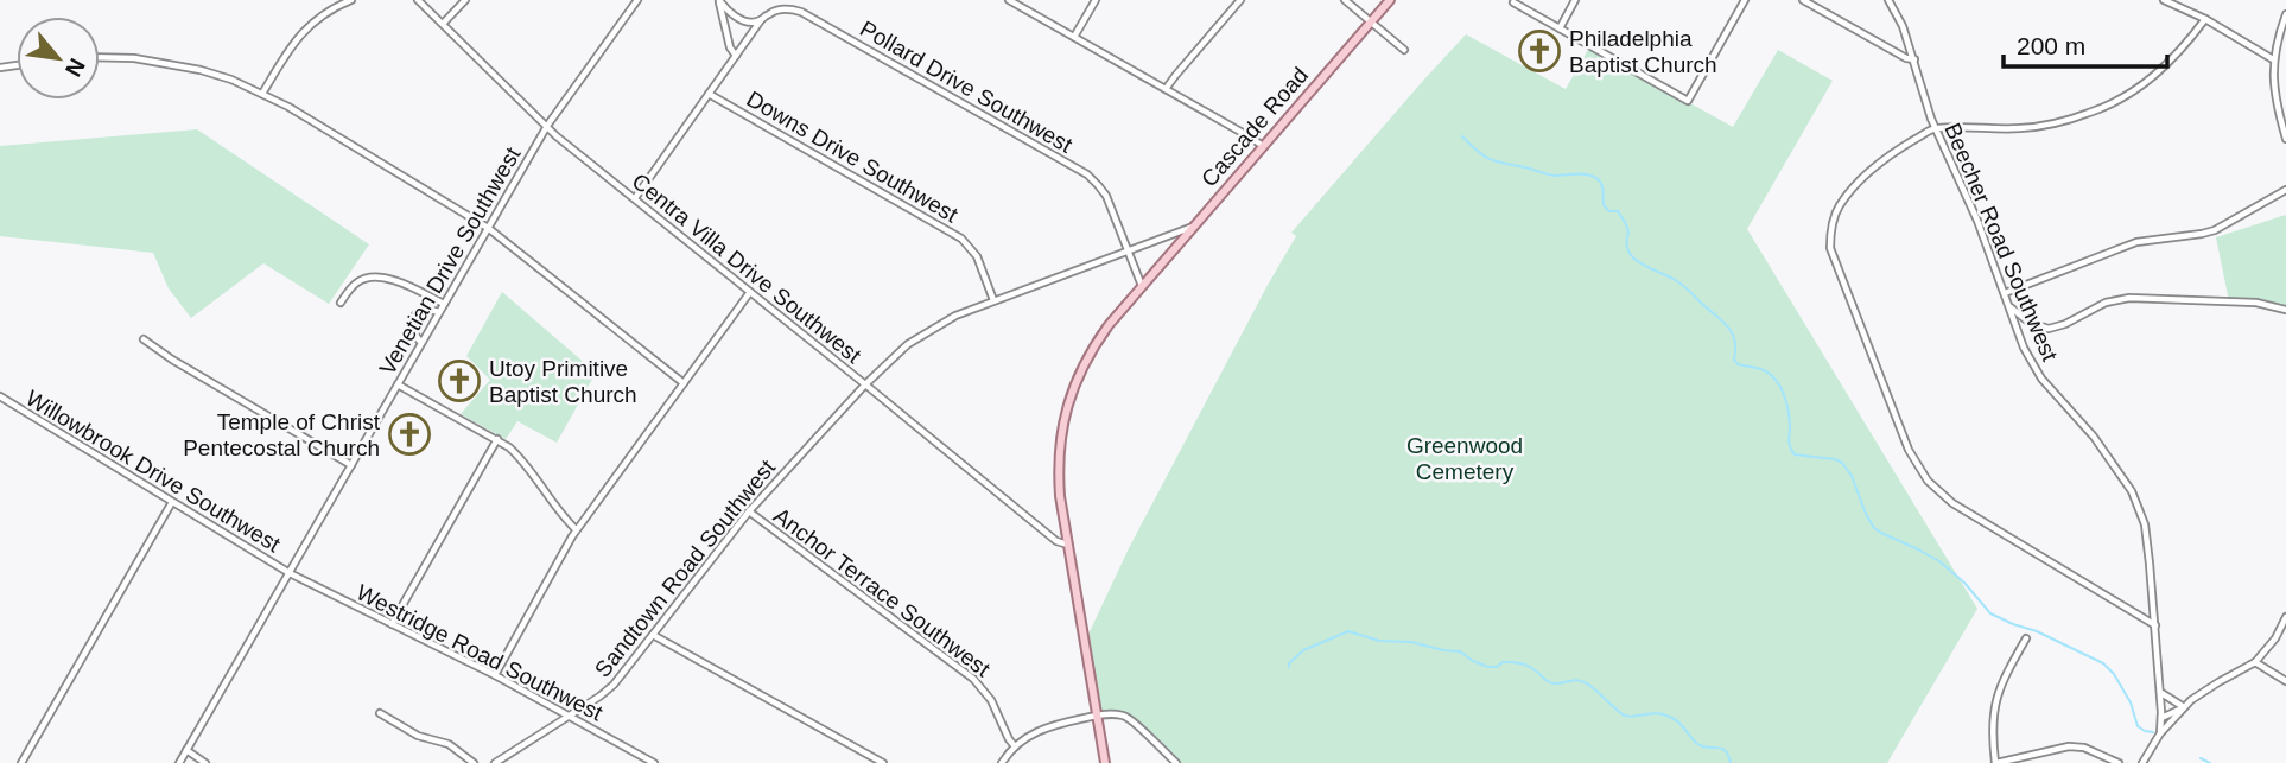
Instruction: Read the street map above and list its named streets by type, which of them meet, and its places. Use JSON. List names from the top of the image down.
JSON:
{
  "streets": {
    "main road": ["Cascade Road"],
    "street": [
      "Pollard Drive Southwest",
      "Downs Drive Southwest",
      "Beecher Road Southwest",
      "Venetian Drive Southwest",
      "Centra Villa Drive Southwest",
      "Willowbrook Drive Southwest",
      "Sandtown Road Southwest",
      "Anchor Terrace Southwest",
      "Westridge Road Southwest"
    ]
  },
  "crossings": [
    ["Pollard Drive Southwest", "Cascade Road"],
    ["Pollard Drive Southwest", "Sandtown Road Southwest"],
    ["Cascade Road", "Centra Villa Drive Southwest"],
    ["Cascade Road", "Sandtown Road Southwest"],
    ["Downs Drive Southwest", "Sandtown Road Southwest"],
    ["Venetian Drive Southwest", "Centra Villa Drive Southwest"],
    ["Venetian Drive Southwest", "Willowbrook Drive Southwest"],
    ["Venetian Drive Southwest", "Westridge Road Southwest"],
    ["Centra Villa Drive Southwest", "Sandtown Road Southwest"],
    ["Willowbrook Drive Southwest", "Westridge Road Southwest"],
    ["Sandtown Road Southwest", "Anchor Terrace Southwest"],
    ["Sandtown Road Southwest", "Westridge Road Southwest"]
  ],
  "parks": ["Greenwood Cemetery"],
  "places": {
    "church": ["Philadelphia Baptist Church", "Utoy Primitive Baptist Church", "Temple of Christ Pentecostal Church"]
  },
  "scale_bar": "200 m",
  "north": "bottom right"
}
